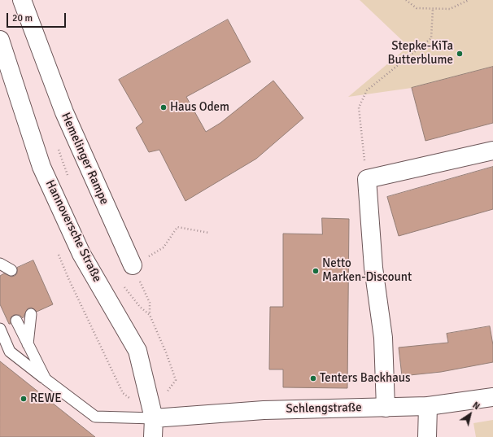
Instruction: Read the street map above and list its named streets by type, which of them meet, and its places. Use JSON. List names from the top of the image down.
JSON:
{
  "streets": {
    "street": ["Hemelinger Rampe", "Hannoversche Straße", "Schlengstraße"]
  },
  "crossings": [
    ["Hannoversche Straße", "Schlengstraße"]
  ],
  "places": [
    "Stepke-KiTa Butterblume",
    "Haus Odem",
    "Netto Marken-Discount",
    "Tenters Backhaus",
    "REWE"
  ],
  "scale_bar": "20 m",
  "north": "top right"
}
